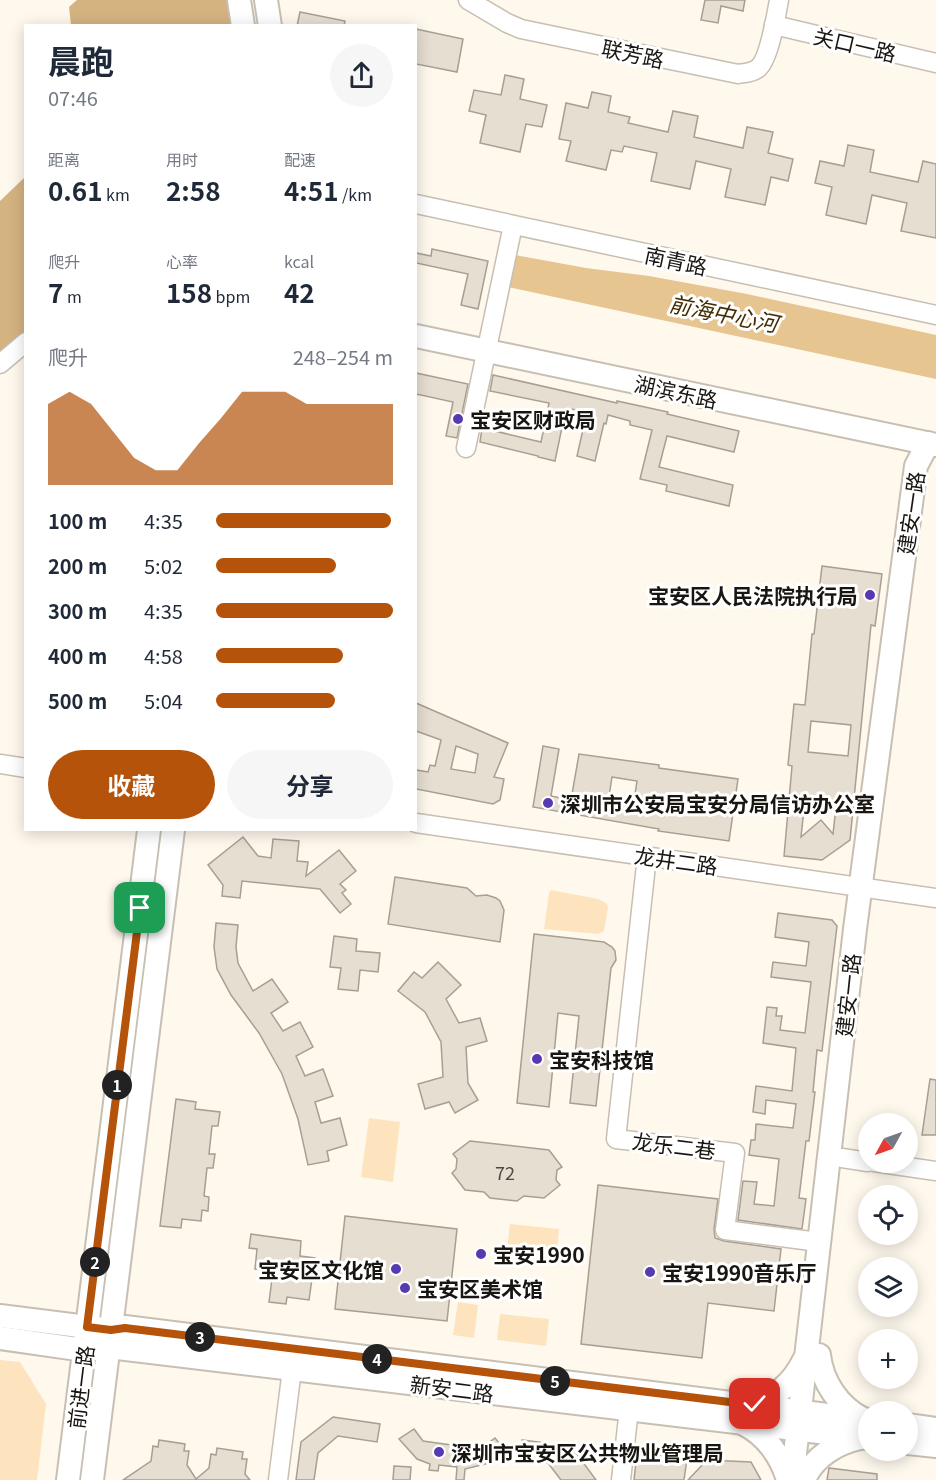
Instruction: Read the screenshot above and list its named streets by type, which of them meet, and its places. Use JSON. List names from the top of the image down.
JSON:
{
  "streets": {
    "main road": [
      "湖滨东路",
      "建安一路",
      "前进一路",
      "新安二路"
    ],
    "street": [
      "关口一路",
      "联芳路",
      "南青路",
      "龙井二路",
      "龙乐二巷"
    ]
  },
  "crossings": [
    ["关口一路", "联芳路"],
    ["湖滨东路", "建安一路"],
    ["建安一路", "龙井二路"],
    ["建安一路", "龙乐二巷"],
    ["建安一路", "新安二路"],
    ["龙井二路", "龙乐二巷"],
    ["前进一路", "新安二路"]
  ],
  "water": ["前海中心河"],
  "places": [
    "宝安区财政局",
    "宝安区人民法院执行局",
    "深圳市公安局宝安分局信访办公室",
    "宝安科技馆",
    "宝安1990",
    "宝安区文化馆",
    "宝安1990音乐厅",
    "宝安区美术馆",
    "深圳市宝安区公共物业管理局"
  ],
  "house_numbers": ["72"],
  "north": "bottom left",
  "page": {
    "heading": ["晨跑", "07:46"],
    "stats": [
      ["距离", "0.61 km"],
      ["用时", "2:58"],
      ["配速", "4:51 /km"],
      ["爬升", "7 m"],
      ["心率", "158 bpm"],
      ["kcal", "42"]
    ],
    "chart": ["爬升", "248–254 m"],
    "list": [
      {
        "name": "100 m",
        "note": "4:35"
      },
      {
        "name": "200 m",
        "note": "5:02"
      },
      {
        "name": "300 m",
        "note": "4:35"
      },
      {
        "name": "400 m",
        "note": "4:58"
      },
      {
        "name": "500 m",
        "note": "5:04"
      }
    ],
    "buttons": ["收藏", "分享"],
    "pins": [
      "1",
      "2",
      "3",
      "4",
      "5"
    ],
    "map_buttons": ["+", "−"]
  }
}
